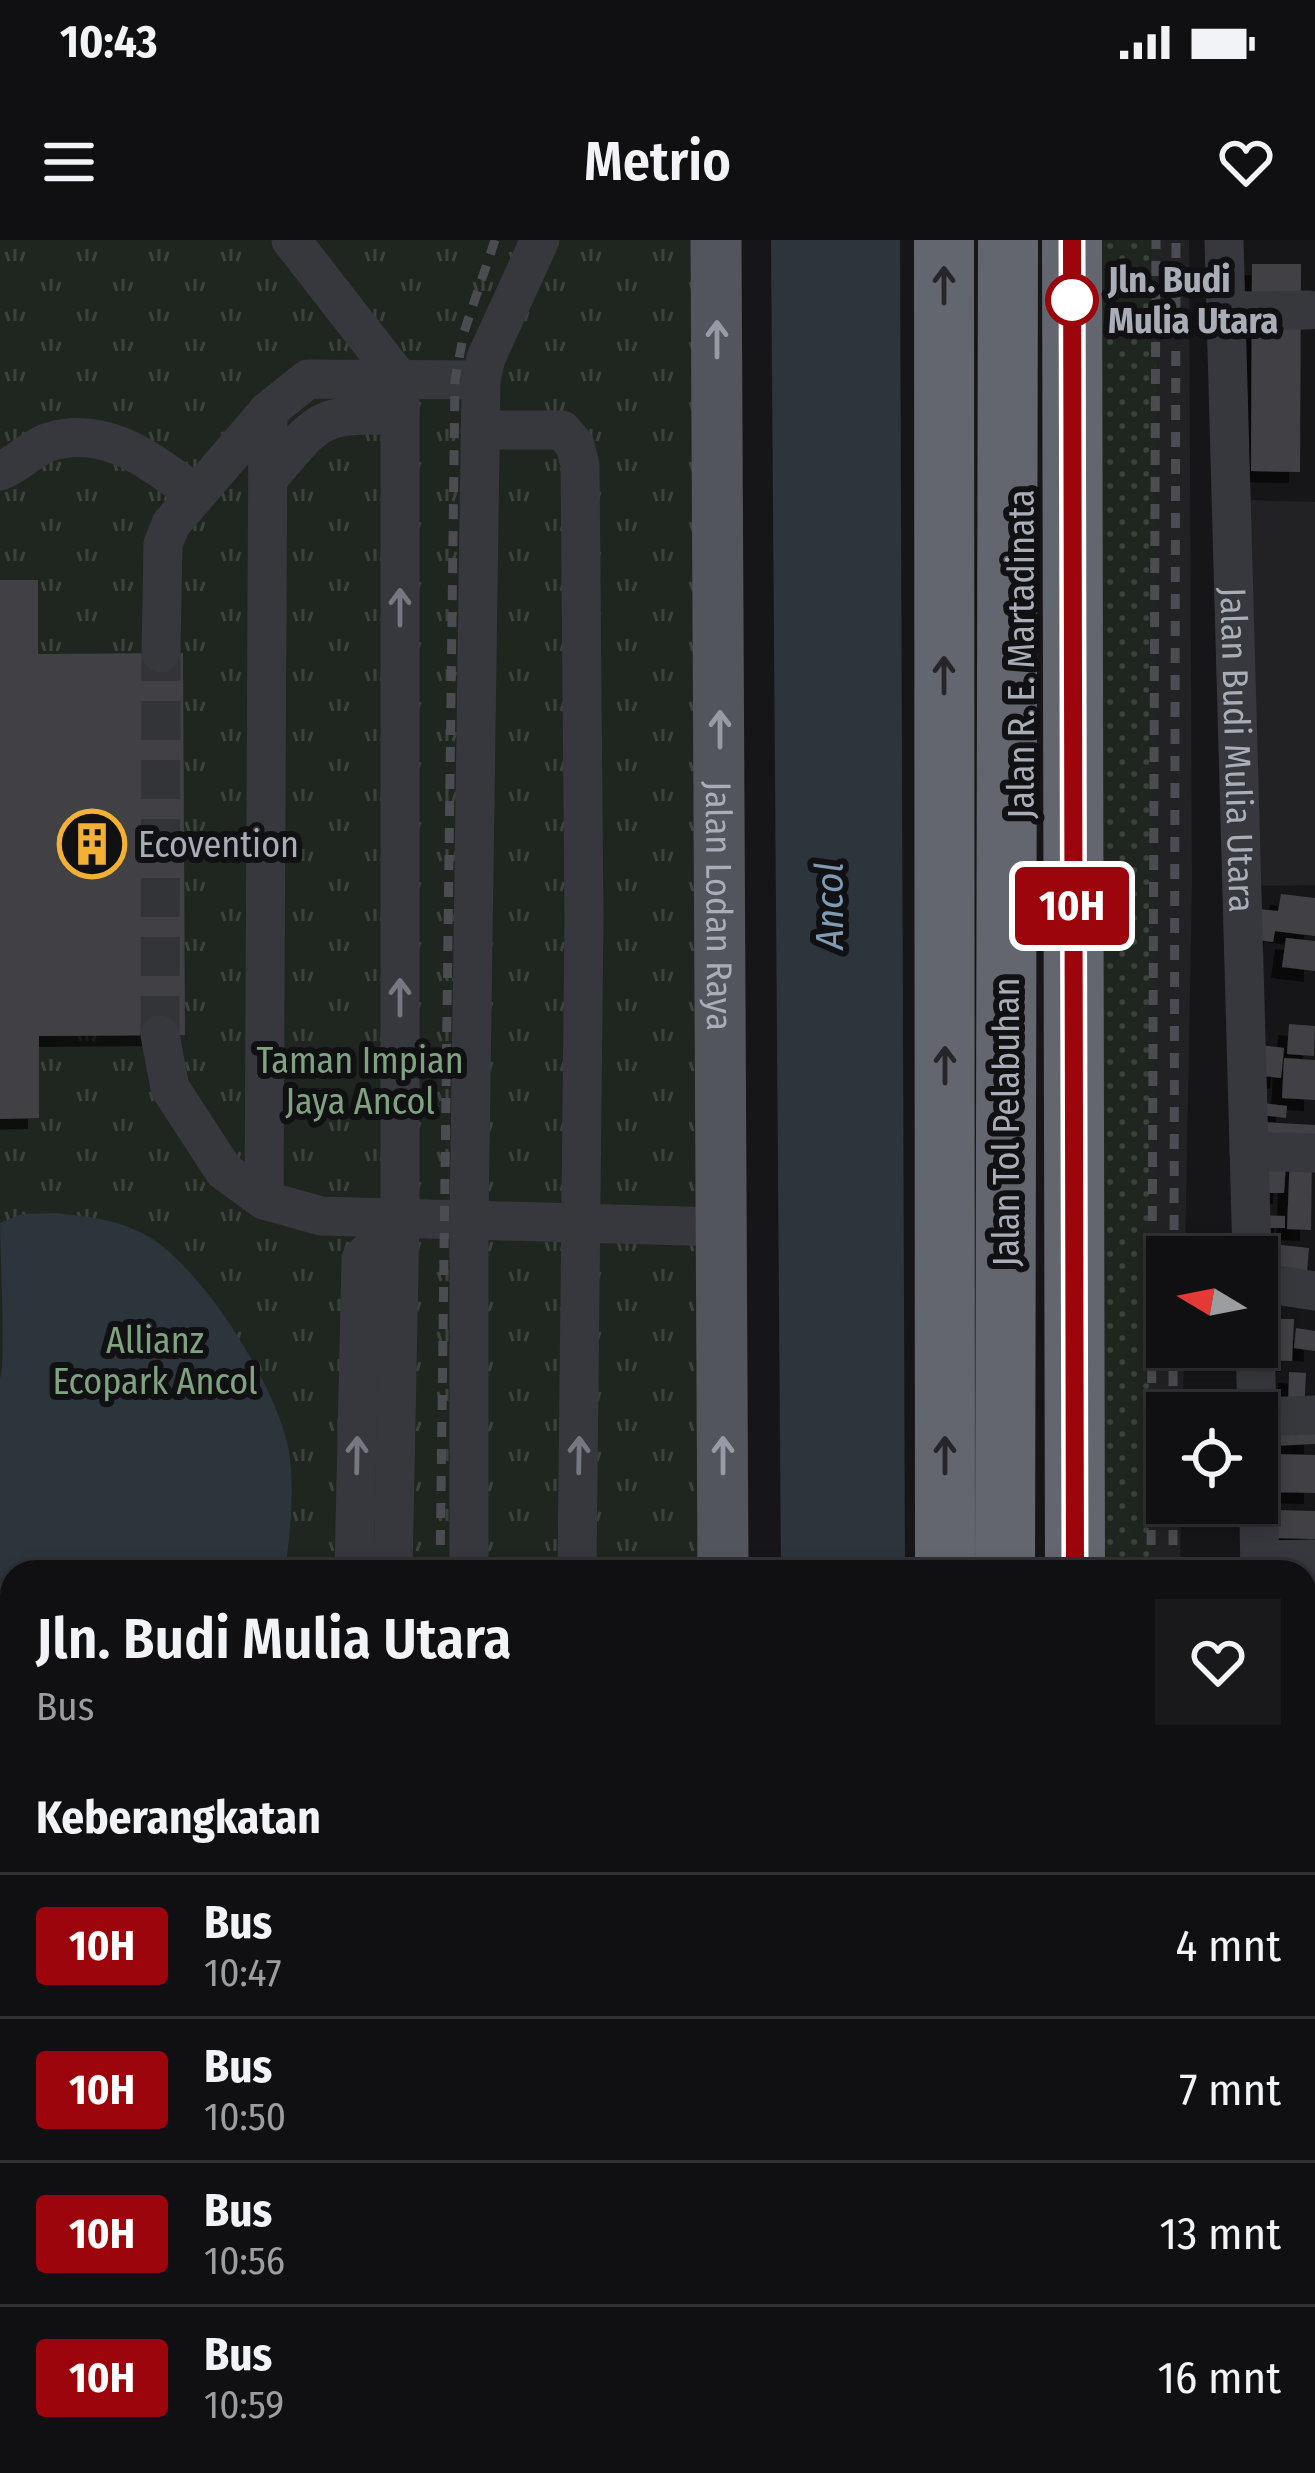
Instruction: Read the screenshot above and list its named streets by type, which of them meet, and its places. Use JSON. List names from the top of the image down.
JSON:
{
  "streets": {
    "highway": ["Jalan R. E. Martadinata", "Jalan Tol Pelabuhan"],
    "main road": ["Jalan Lodan Raya"],
    "street": ["Jalan Budi Mulia Utara"]
  },
  "one_way": ["Jalan Lodan Raya"],
  "water": ["Ancol"],
  "parks": ["Taman Impian Jaya Ancol", "Allianz Ecopark Ancol"],
  "places": {
    "other": ["Jln. Budi Mulia Utara"],
    "building": ["Ecovention"]
  },
  "lines": ["bus line 10H"],
  "north": "left",
  "page": {
    "status": "10:43",
    "header": "Metrio",
    "on_map": "10H",
    "heading": [
      ["Jln. Budi Mulia Utara", "Bus"],
      "Keberangkatan"
    ],
    "list": [
      {
        "mark": "10H",
        "name": "Bus",
        "note": "10:47",
        "value": "4 mnt"
      },
      {
        "mark": "10H",
        "name": "Bus",
        "note": "10:50",
        "value": "7 mnt"
      },
      {
        "mark": "10H",
        "name": "Bus",
        "note": "10:56",
        "value": "13 mnt"
      },
      {
        "mark": "10H",
        "name": "Bus",
        "note": "10:59",
        "value": "16 mnt"
      }
    ]
  }
}
